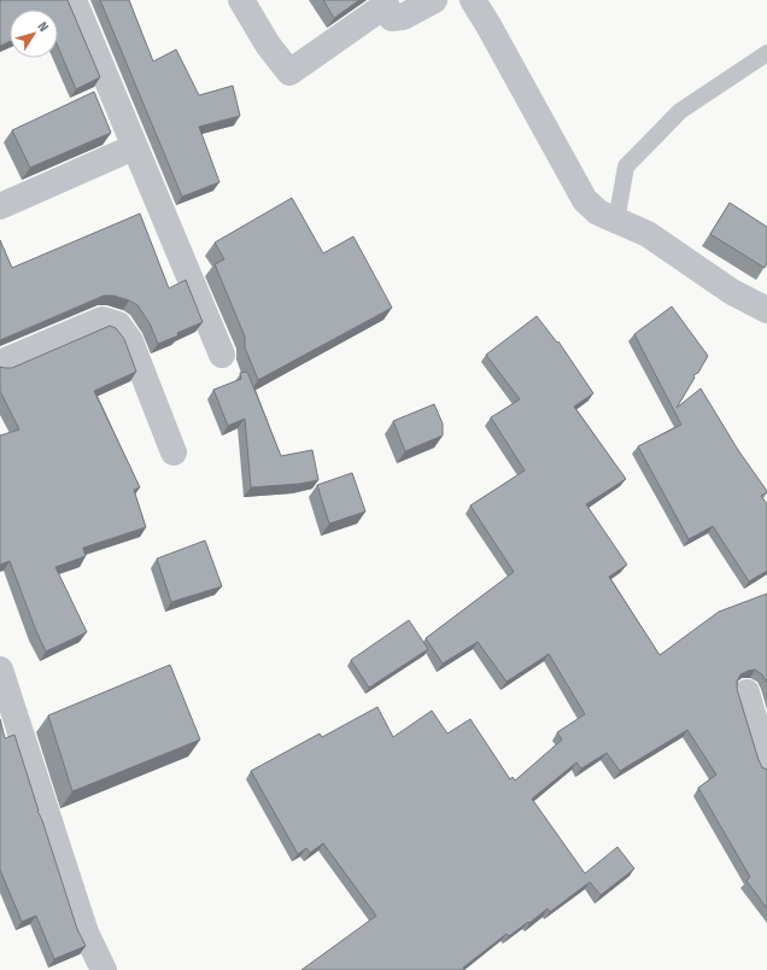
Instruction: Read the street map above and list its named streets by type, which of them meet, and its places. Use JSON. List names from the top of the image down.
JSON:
{
  "north": "top right"
}
